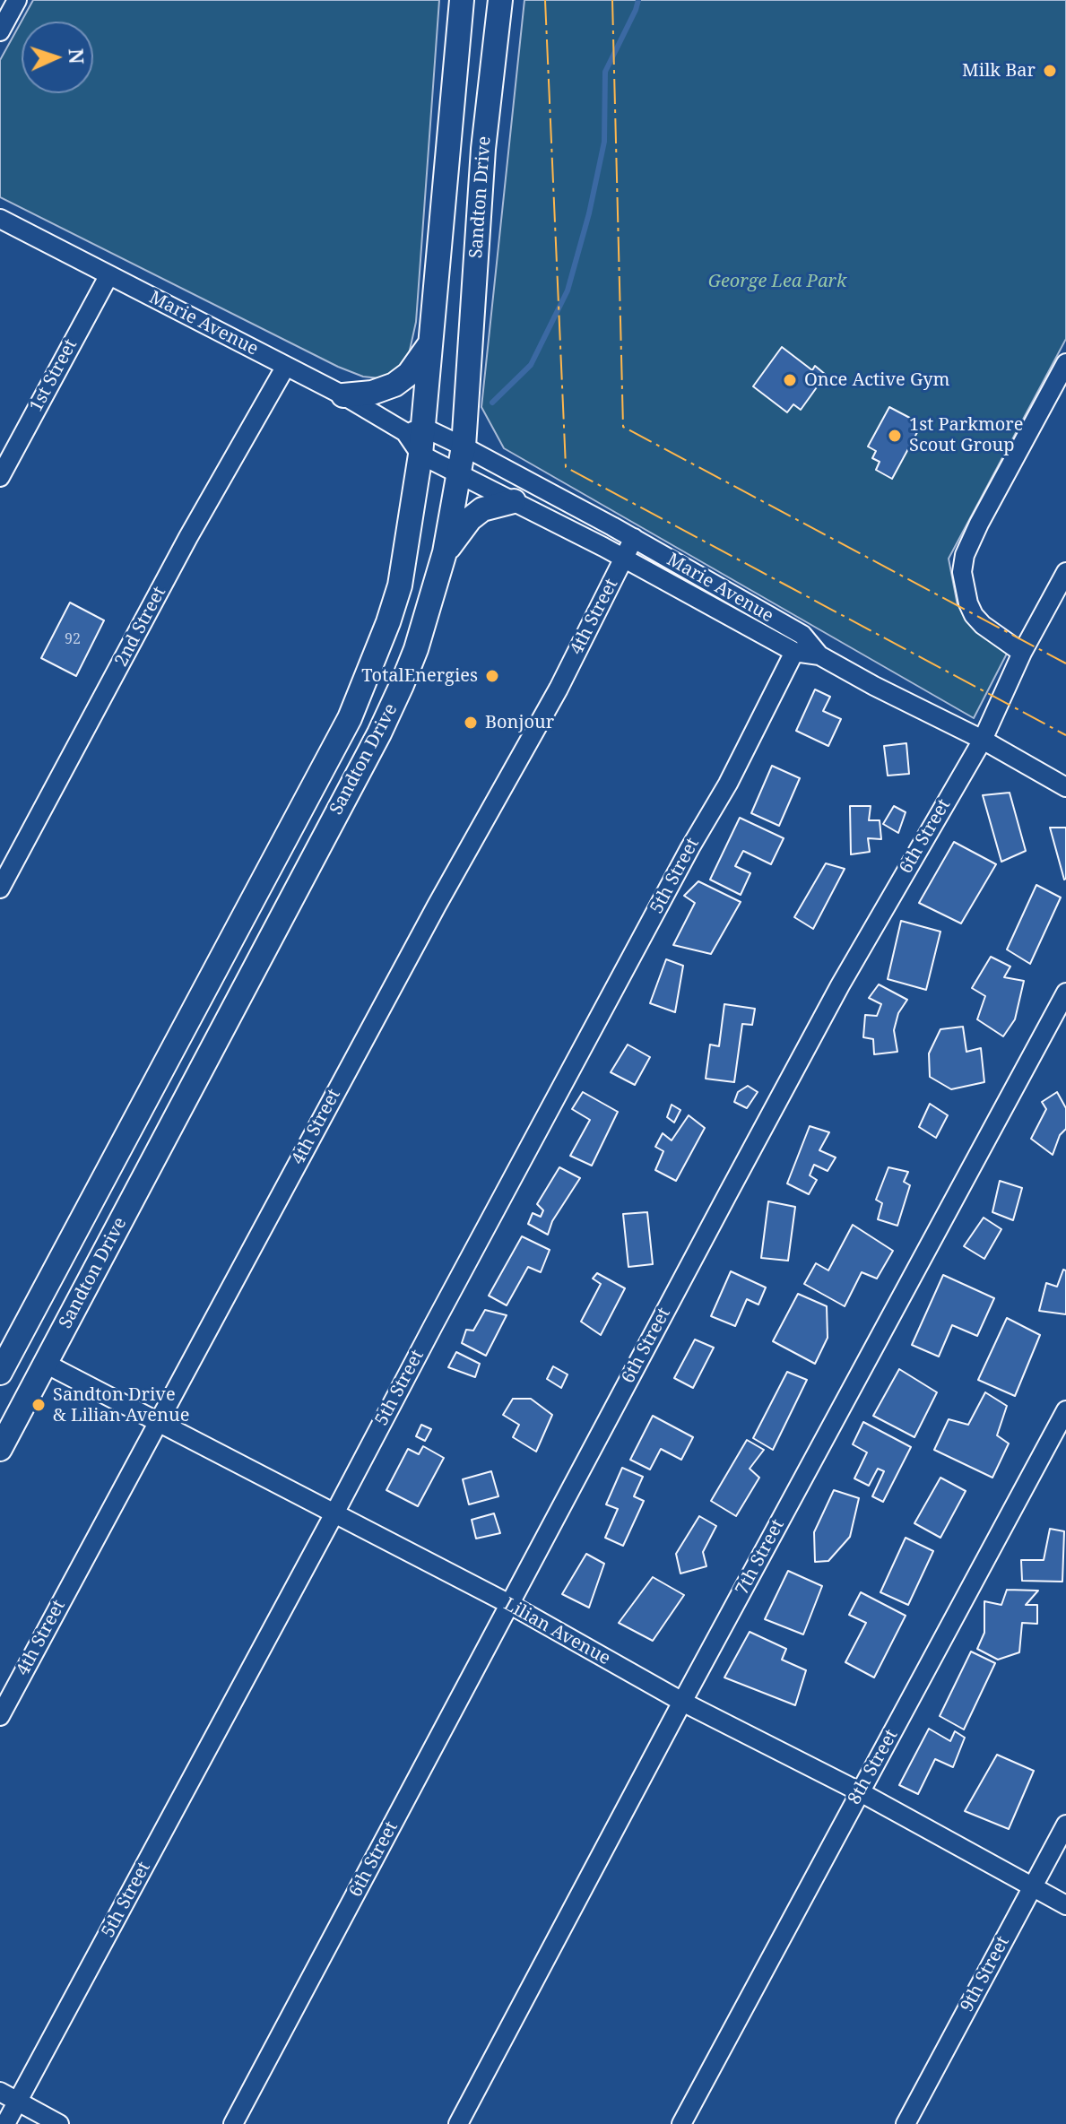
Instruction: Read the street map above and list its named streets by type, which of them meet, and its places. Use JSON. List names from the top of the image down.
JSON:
{
  "streets": {
    "main road": ["Sandton Drive"],
    "street": [
      "Marie Avenue",
      "1st Street",
      "4th Street",
      "2nd Street",
      "6th Street",
      "5th Street",
      "7th Street",
      "Lilian Avenue",
      "8th Street",
      "9th Street"
    ]
  },
  "crossings": [
    ["Sandton Drive", "Marie Avenue"],
    ["Sandton Drive", "Lilian Avenue"],
    ["Marie Avenue", "1st Street"],
    ["Marie Avenue", "4th Street"],
    ["Marie Avenue", "2nd Street"],
    ["Marie Avenue", "6th Street"],
    ["Marie Avenue", "5th Street"],
    ["4th Street", "Lilian Avenue"],
    ["6th Street", "Lilian Avenue"],
    ["5th Street", "Lilian Avenue"],
    ["7th Street", "Lilian Avenue"],
    ["Lilian Avenue", "8th Street"],
    ["Lilian Avenue", "9th Street"]
  ],
  "parks": ["George Lea Park"],
  "places": [
    "Milk Bar",
    "Once Active Gym",
    "1st Parkmore Scout Group",
    "TotalEnergies",
    "Bonjour",
    "Sandton Drive & Lilian Avenue"
  ],
  "house_numbers": ["92"],
  "north": "right"
}
